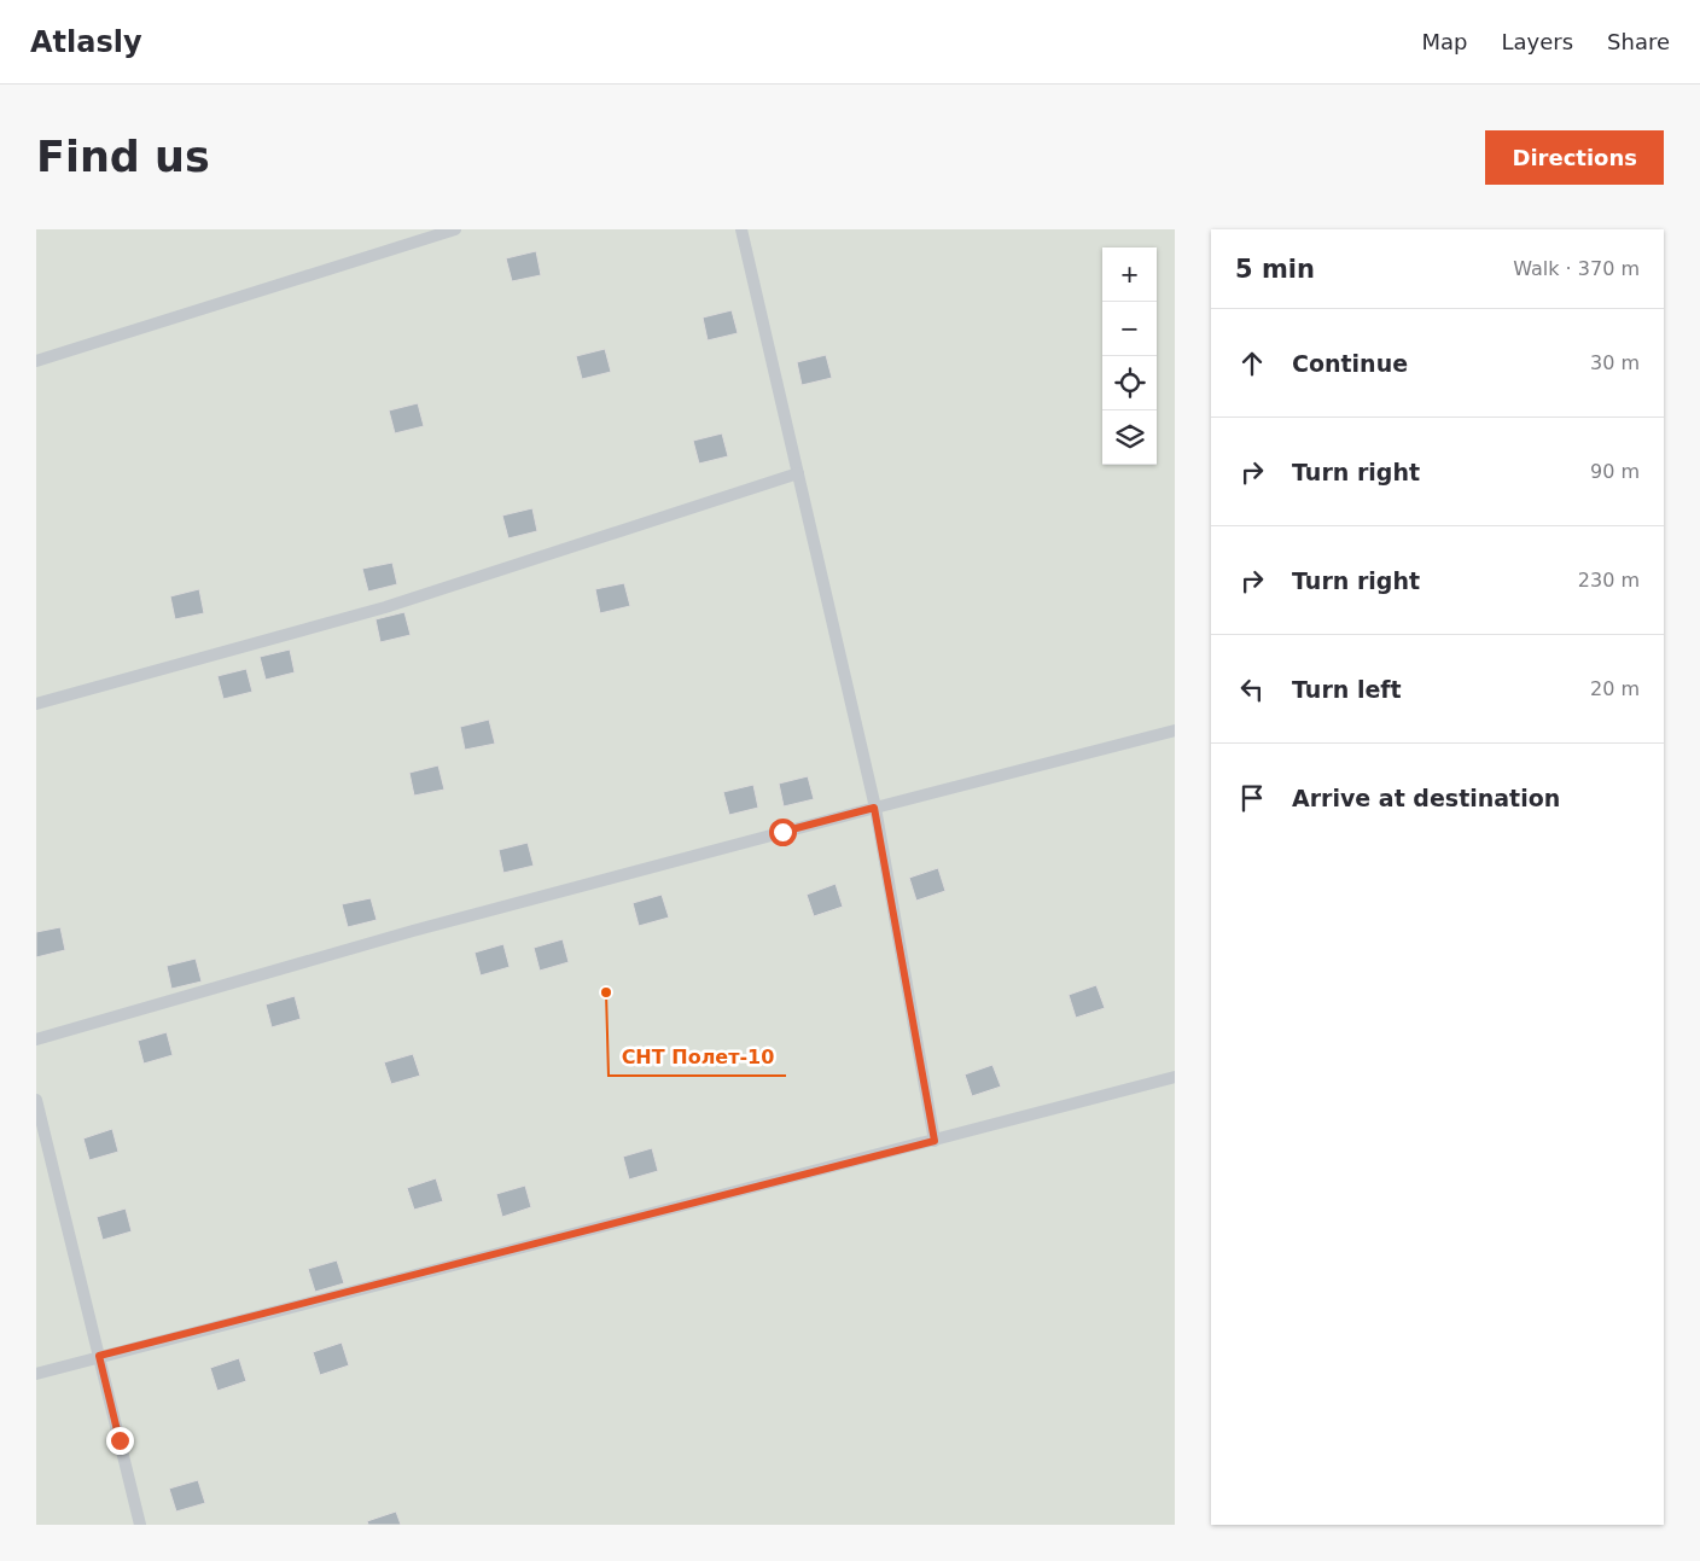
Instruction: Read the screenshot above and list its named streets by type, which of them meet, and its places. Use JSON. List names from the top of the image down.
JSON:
{
  "places": ["СНТ Полет-10"],
  "page": {
    "header": "Atlasly",
    "nav": ["Map", "Layers", "Share"],
    "buttons": "Directions",
    "title": "Find us",
    "heading": ["5 min", "Walk · 370 m"],
    "map_buttons": ["+", "−"],
    "list": [
      ["Continue", "30 m"],
      ["Turn right", "90 m"],
      ["Turn right", "230 m"],
      ["Turn left", "20 m"],
      "Arrive at destination"
    ]
  }
}
